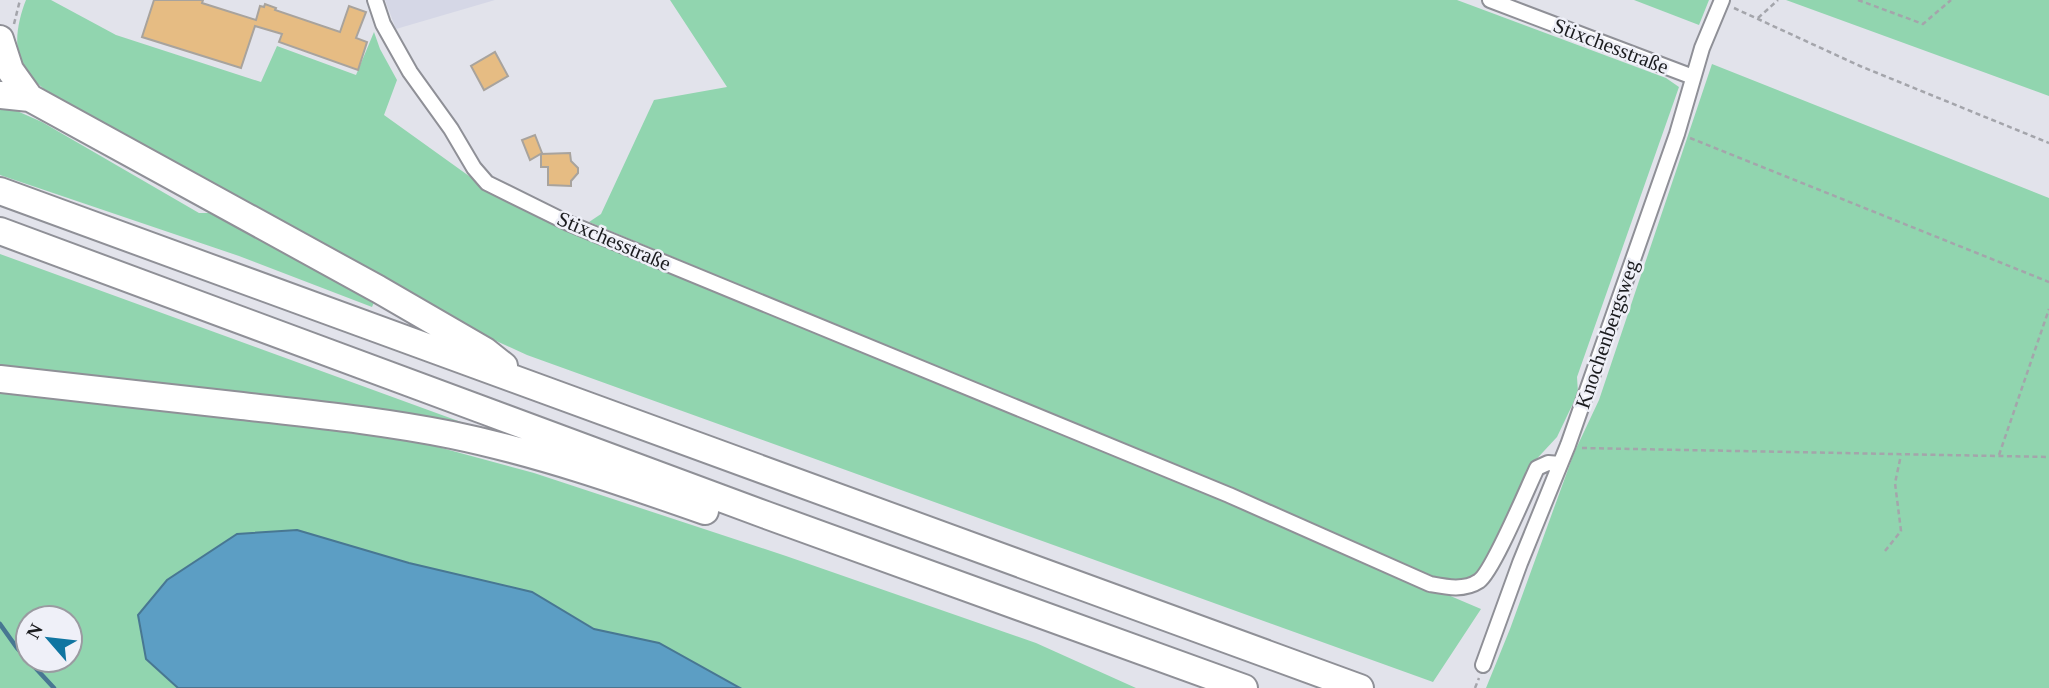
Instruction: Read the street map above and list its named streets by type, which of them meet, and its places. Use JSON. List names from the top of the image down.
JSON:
{
  "streets": {
    "street": ["Stixchesstraße", "Knochenbergsweg"]
  },
  "crossings": [
    ["Stixchesstraße", "Knochenbergsweg"]
  ],
  "north": "top left"
}
